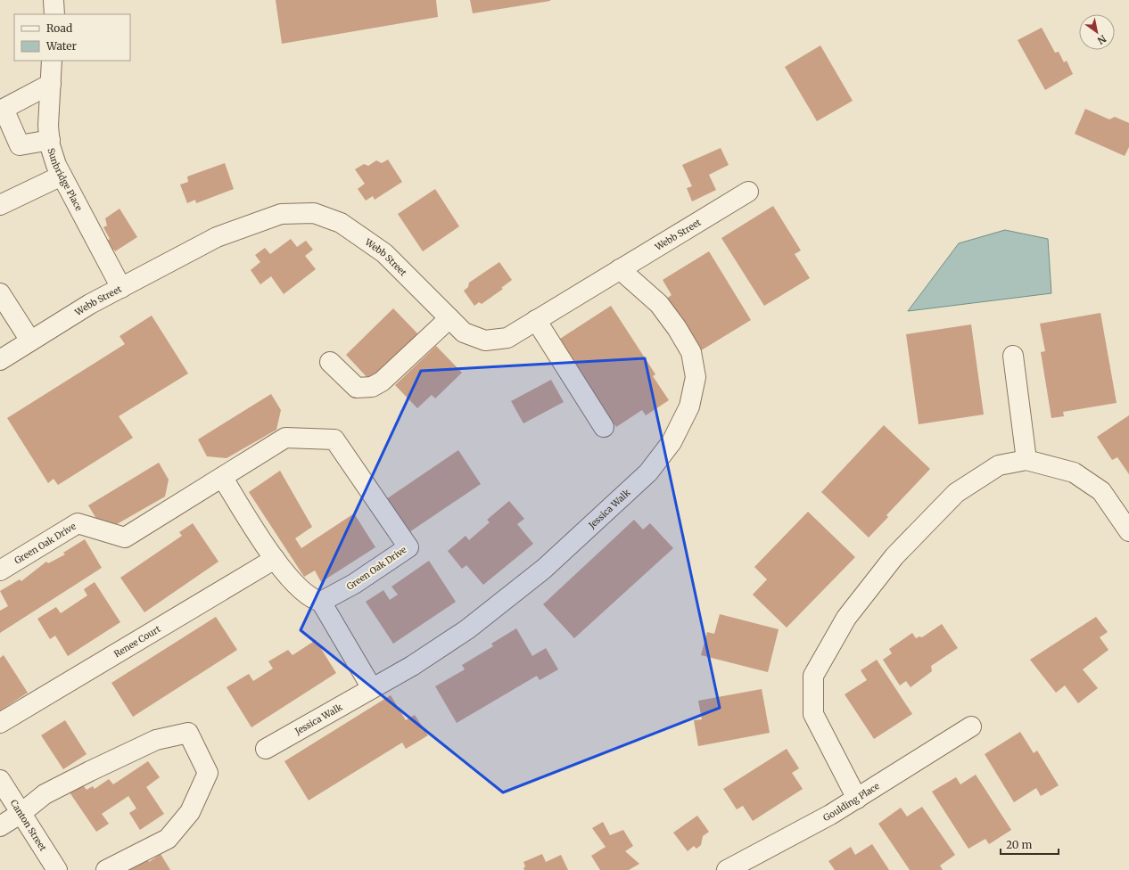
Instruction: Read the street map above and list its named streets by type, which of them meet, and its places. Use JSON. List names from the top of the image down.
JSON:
{
  "streets": {
    "street": [
      "Sunbridge Place",
      "Webb Street",
      "Jessica Walk",
      "Green Oak Drive",
      "Renee Court",
      "Goulding Place",
      "Canton Street"
    ]
  },
  "crossings": [
    ["Sunbridge Place", "Webb Street"],
    ["Webb Street", "Jessica Walk"]
  ],
  "legend": ["Road", "Water"],
  "scale_bar": "20 m",
  "north": "bottom right"
}
